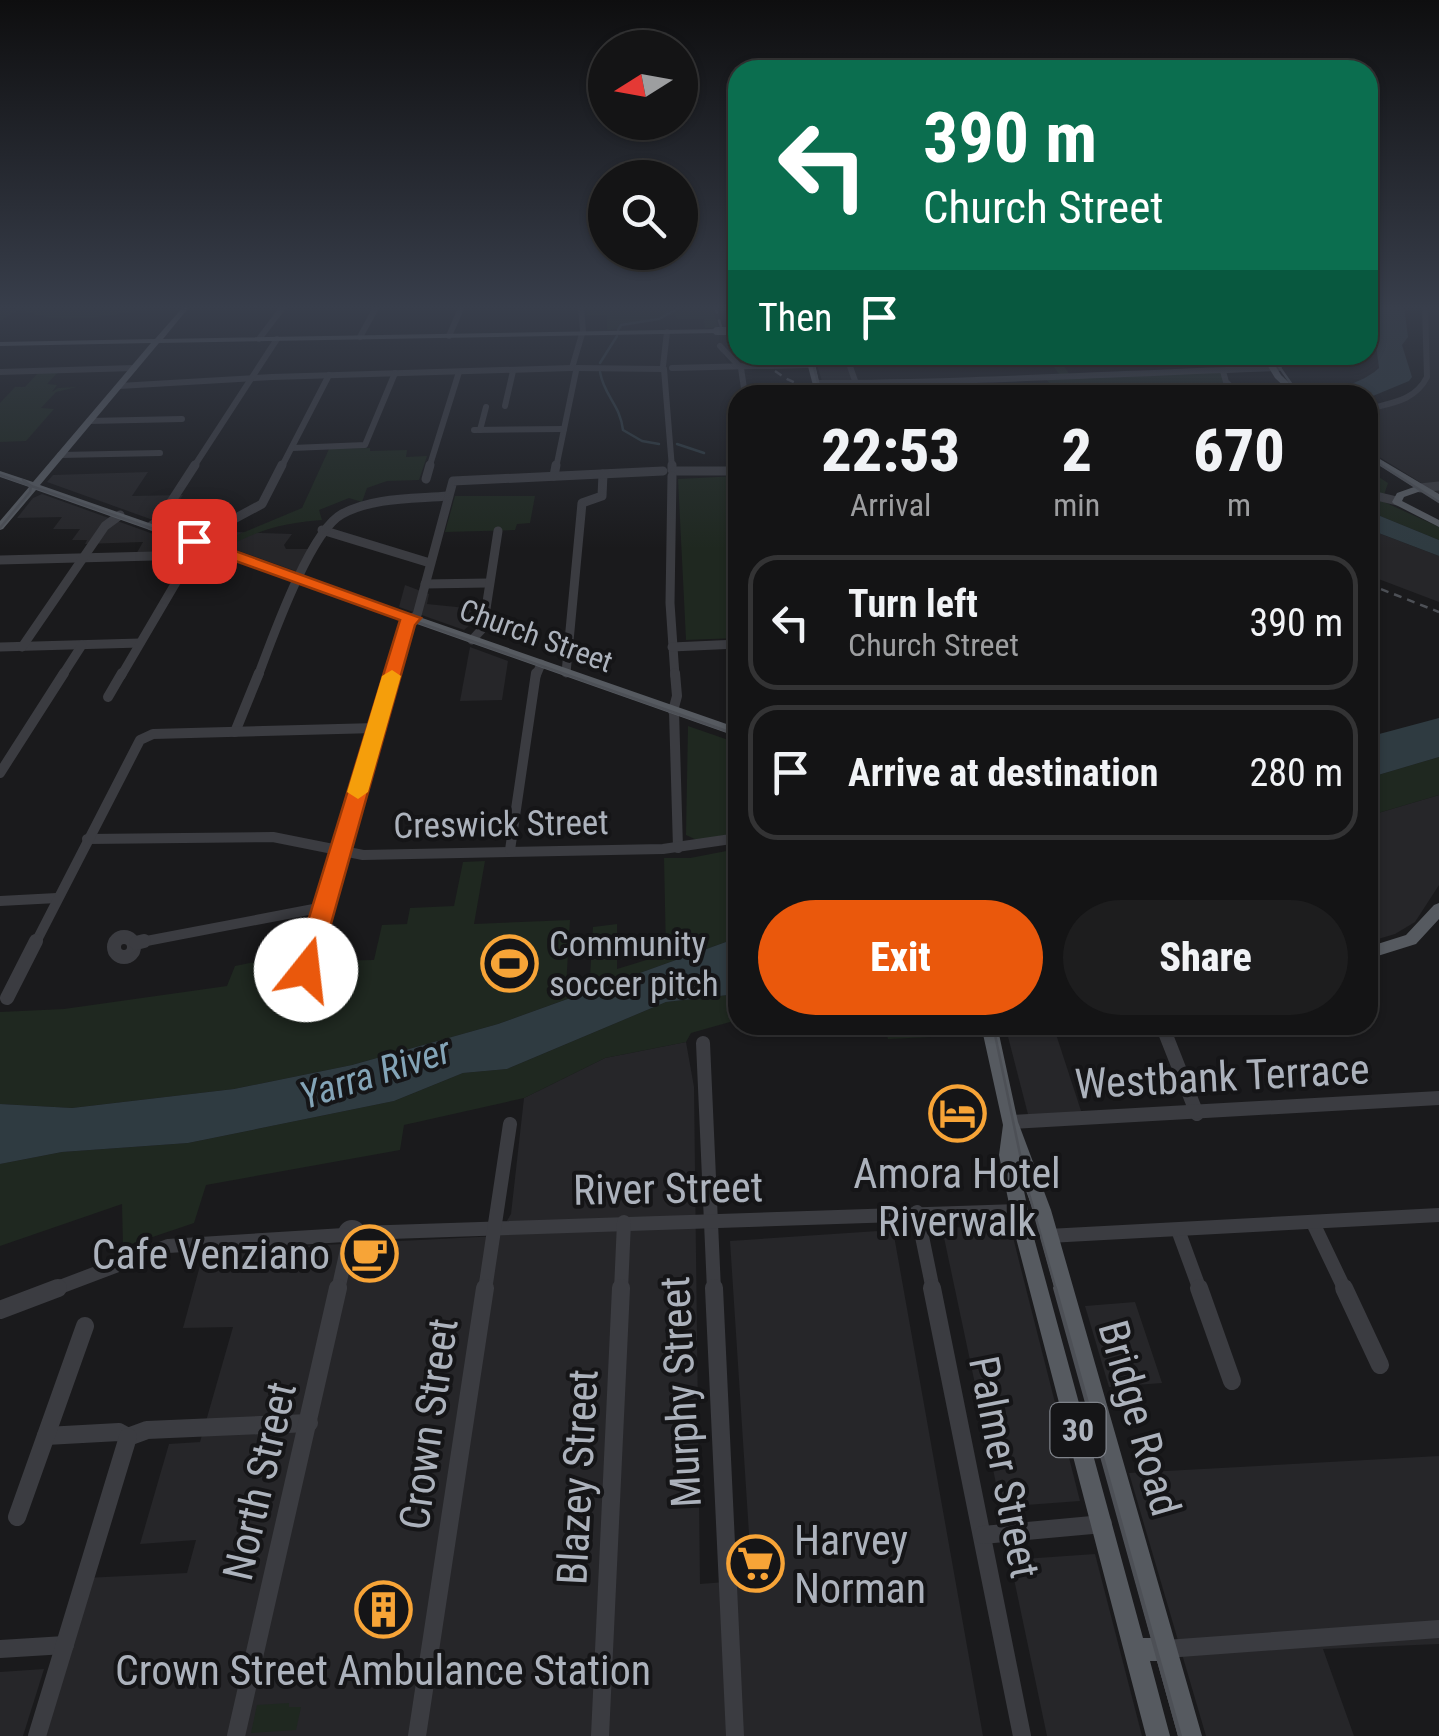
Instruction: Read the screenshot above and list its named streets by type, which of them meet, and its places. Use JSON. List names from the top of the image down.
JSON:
{
  "streets": {
    "main road": ["Church Street", "Bridge Road", "30"],
    "street": [
      "Creswick Street",
      "Westbank Terrace",
      "River Street",
      "Murphy Street",
      "Crown Street",
      "Palmer Street",
      "Blazey Street",
      "North Street"
    ]
  },
  "crossings": [
    ["Westbank Terrace", "Bridge Road"],
    ["River Street", "Murphy Street"],
    ["River Street", "Bridge Road"],
    ["River Street", "Crown Street"],
    ["River Street", "Palmer Street"],
    ["River Street", "Blazey Street"],
    ["River Street", "North Street"]
  ],
  "water": ["Yarra River"],
  "places": {
    "sports": ["Community soccer pitch"],
    "hotel": ["Amora Hotel Riverwalk"],
    "cafe": ["Cafe Venziano"],
    "supermarket": ["Harvey Norman"],
    "building": ["Crown Street Ambulance Station"]
  },
  "north": "left",
  "page": {
    "turn": ["390 m", "Church Street"],
    "then": "Then",
    "eta": [
      "22:53",
      "Arrival",
      "2",
      "min",
      "670",
      "m"
    ],
    "list": [
      {
        "name": "Turn left",
        "note": "Church Street",
        "value": "390 m"
      },
      {
        "name": "Arrive at destination",
        "value": "280 m"
      }
    ],
    "buttons": ["Exit", "Share"]
  }
}
